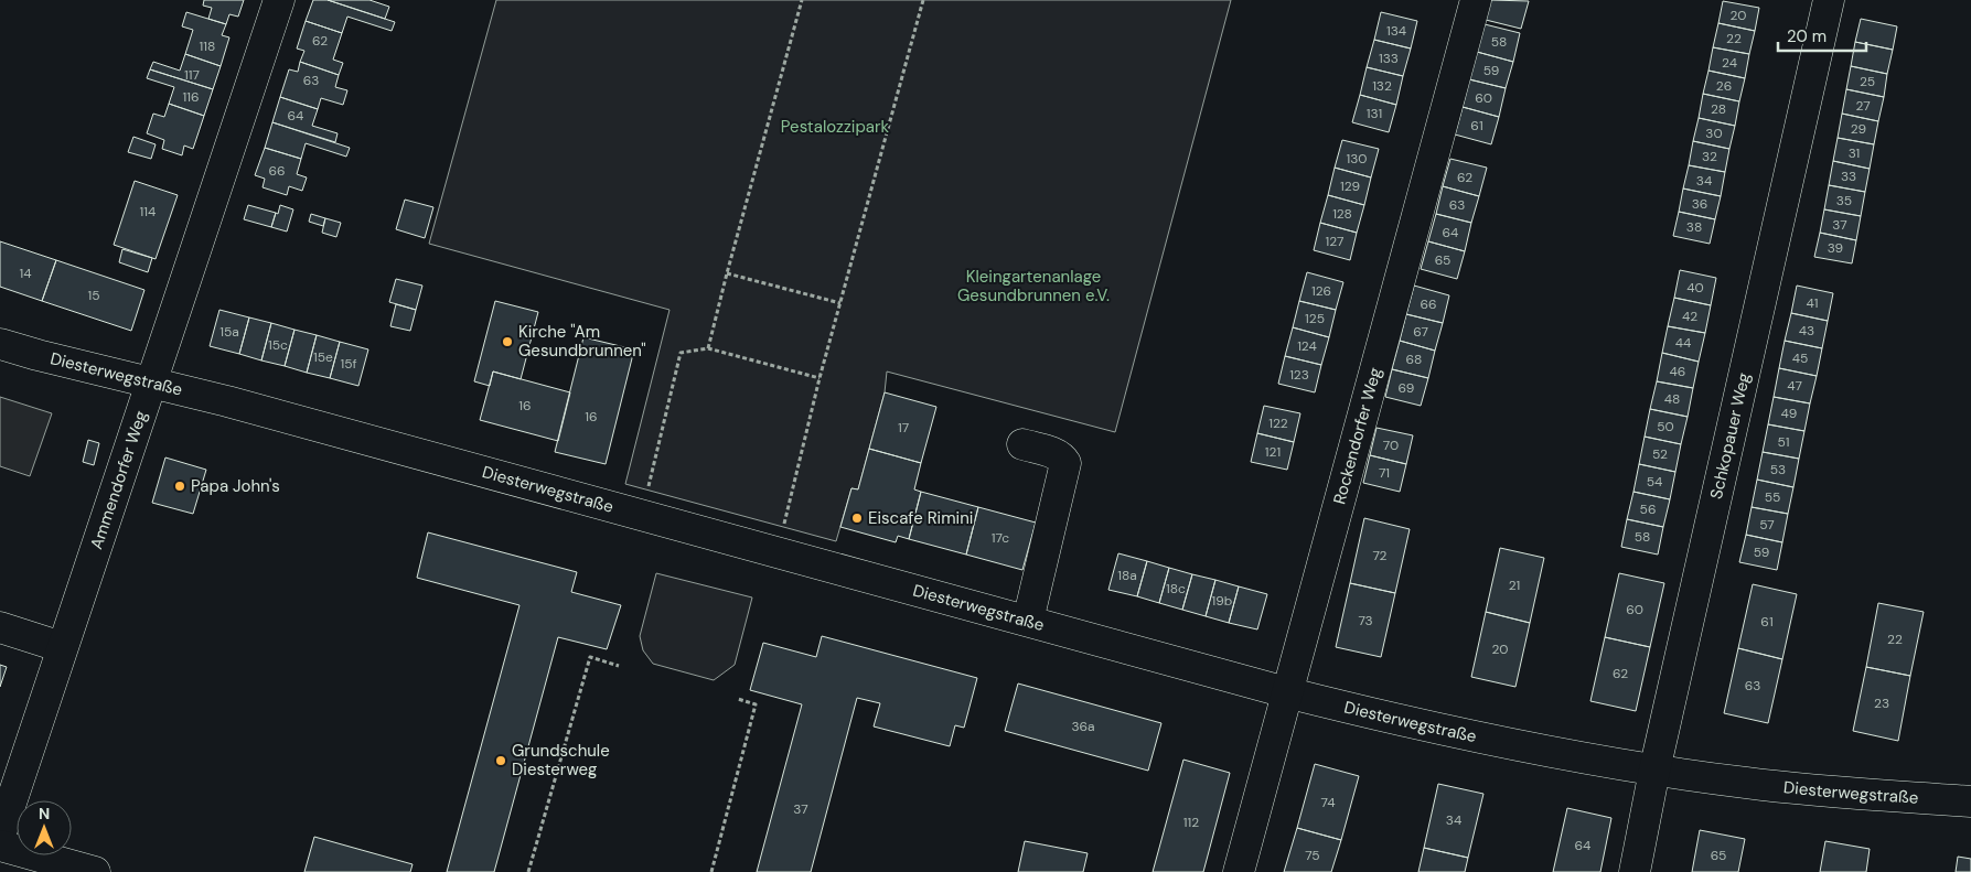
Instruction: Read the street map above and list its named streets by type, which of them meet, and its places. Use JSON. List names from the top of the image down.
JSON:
{
  "streets": {
    "street": [
      "Diesterwegstraße",
      "Rockendorfer Weg",
      "Schkopauer Weg",
      "Ammendorfer Weg"
    ]
  },
  "crossings": [
    ["Diesterwegstraße", "Rockendorfer Weg"],
    ["Diesterwegstraße", "Schkopauer Weg"],
    ["Diesterwegstraße", "Ammendorfer Weg"]
  ],
  "parks": ["Pestalozzipark", "Kleingartenanlage Gesundbrunnen e.V."],
  "places": [
    "Kirche \"Am Gesundbrunnen\"",
    "Papa John's",
    "Eiscafe Rimini",
    "Grundschule Diesterweg"
  ],
  "house_numbers": [
    "20",
    "134",
    "22",
    "62",
    "58",
    "118",
    "133",
    "24",
    "59",
    "117",
    "63",
    "25",
    "132",
    "26",
    "116",
    "60",
    "27",
    "28",
    "131",
    "64",
    "61",
    "29",
    "30",
    "31",
    "32",
    "130",
    "66",
    "33",
    "62",
    "34",
    "129",
    "35",
    "36",
    "63",
    "114",
    "128",
    "37",
    "38",
    "64",
    "127",
    "39",
    "65",
    "14",
    "40",
    "126",
    "15",
    "41",
    "66",
    "42",
    "125",
    "43",
    "15a",
    "67",
    "44",
    "15c",
    "124",
    "15e",
    "45",
    "68",
    "15f",
    "46",
    "123",
    "47",
    "69",
    "48",
    "16",
    "49",
    "16",
    "122",
    "50",
    "17",
    "51",
    "70",
    "121",
    "52",
    "53",
    "71",
    "54",
    "55",
    "56",
    "57",
    "58",
    "17c",
    "59",
    "72",
    "18a",
    "21",
    "18c",
    "19b",
    "60",
    "73",
    "61",
    "22",
    "20",
    "62",
    "63",
    "23",
    "36a",
    "74",
    "37",
    "34",
    "112",
    "64",
    "75",
    "65"
  ],
  "scale_bar": "20 m",
  "north": "top"
}
